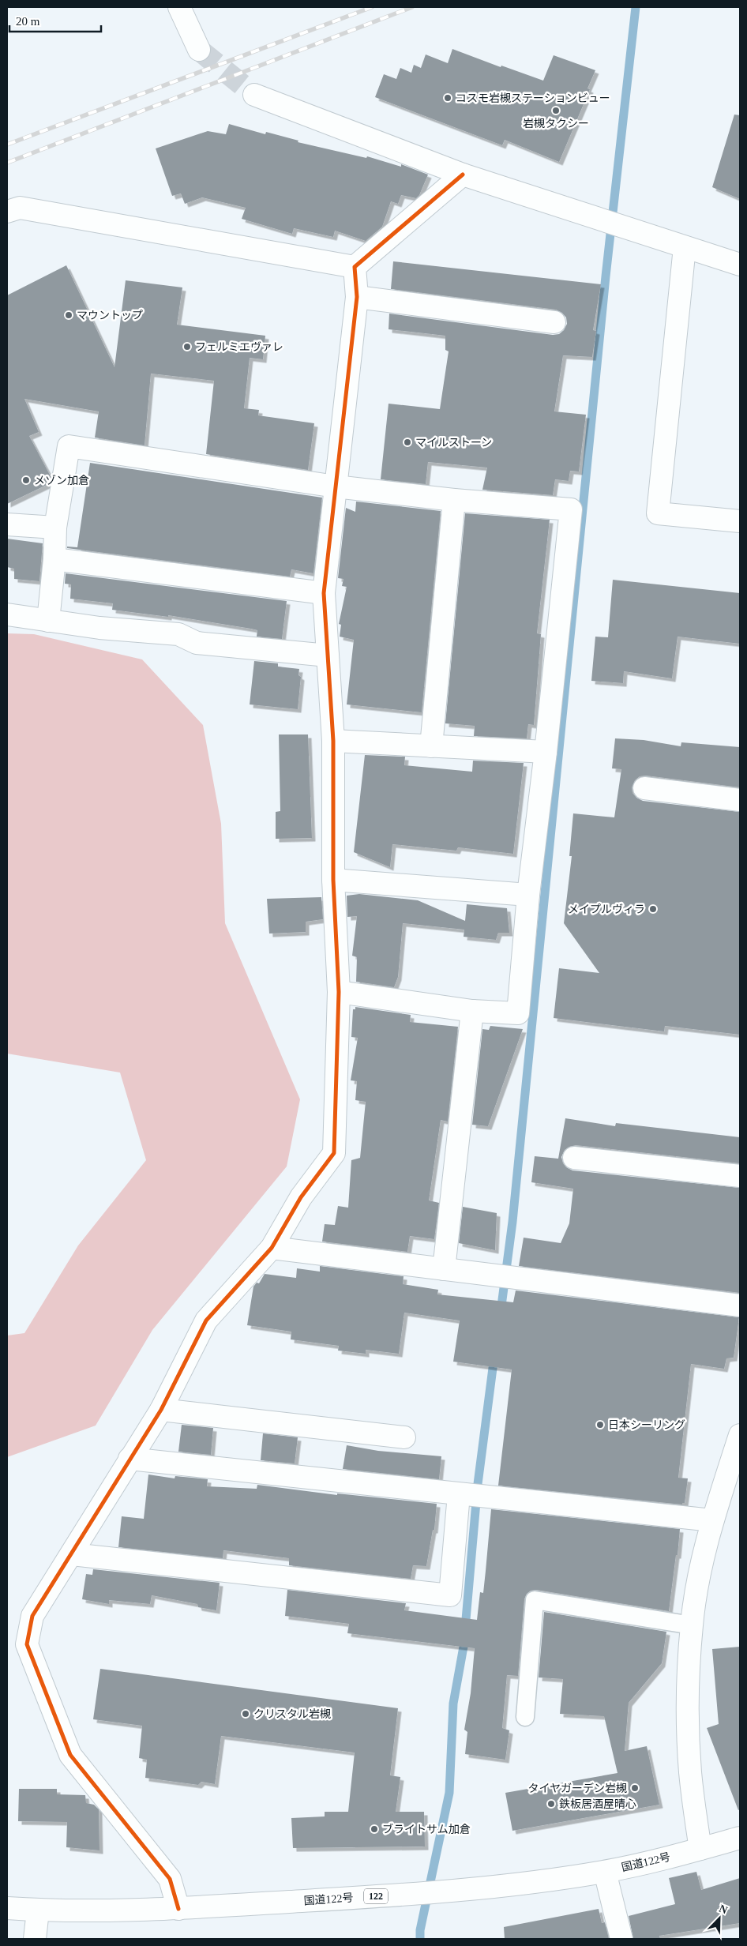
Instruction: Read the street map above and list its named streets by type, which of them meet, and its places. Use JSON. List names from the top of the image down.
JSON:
{
  "streets": {
    "main road": ["国道122号", "122"]
  },
  "places": [
    "コスモ岩槻ステーションビュー",
    "岩槻タクシー",
    "マウントップ",
    "フェルミエヴァレ",
    "マイルストーン",
    "メゾン加倉",
    "メイプルヴィラ",
    "日本シーリング",
    "クリスタル岩槻",
    "タイヤガーデン岩槻",
    "鉄板居酒屋晴心",
    "ブライトサム加倉"
  ],
  "scale_bar": "20 m",
  "north": "top right"
}
